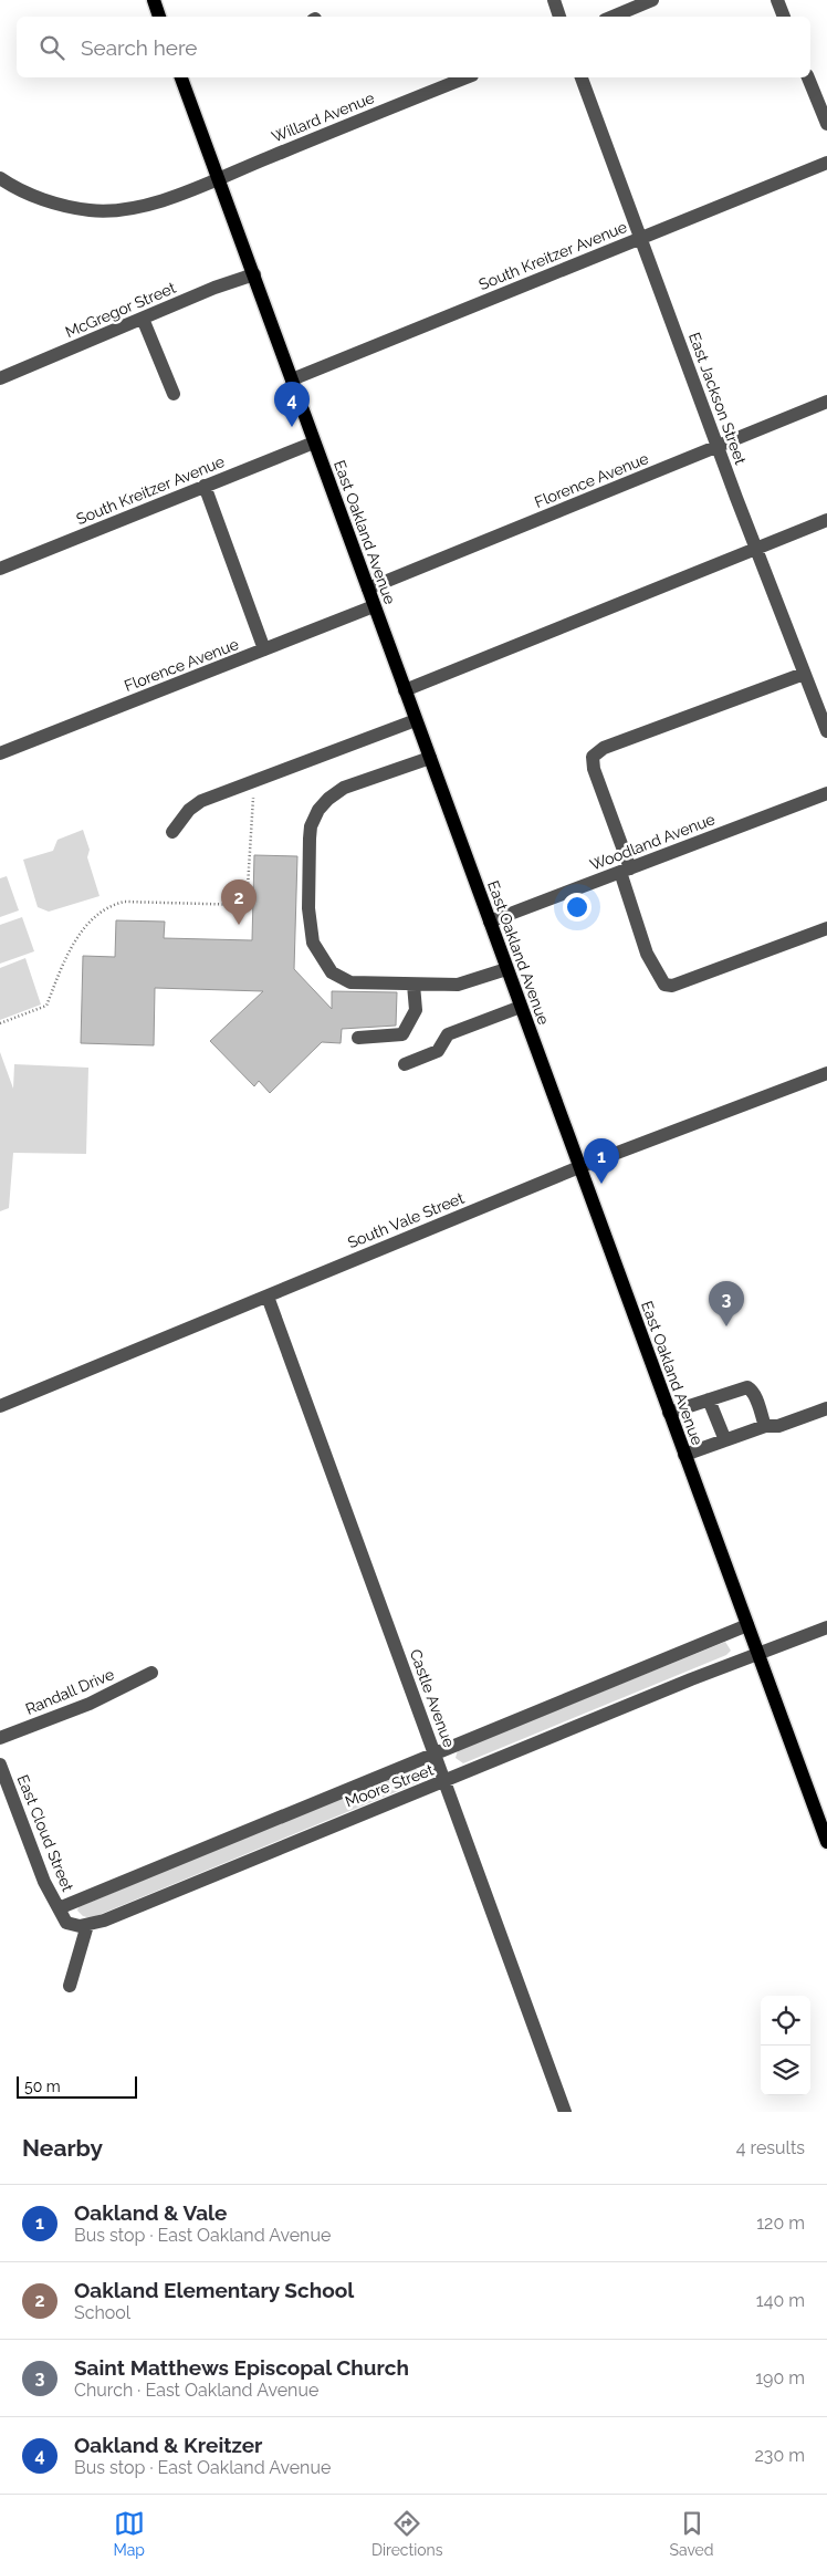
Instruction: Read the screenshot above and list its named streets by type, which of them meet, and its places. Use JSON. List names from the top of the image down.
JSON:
{
  "streets": {
    "main road": ["East Oakland Avenue"],
    "street": [
      "Willard Avenue",
      "South Kreitzer Avenue",
      "McGregor Street",
      "East Jackson Street",
      "Florence Avenue",
      "Woodland Avenue",
      "South Vale Street",
      "Randall Drive",
      "Castle Avenue",
      "Moore Street",
      "East Cloud Street"
    ]
  },
  "crossings": [
    ["Willard Avenue", "East Oakland Avenue"],
    ["South Kreitzer Avenue", "East Jackson Street"],
    ["South Kreitzer Avenue", "East Oakland Avenue"],
    ["McGregor Street", "East Oakland Avenue"],
    ["East Jackson Street", "Florence Avenue"],
    ["Florence Avenue", "East Oakland Avenue"],
    ["East Oakland Avenue", "Woodland Avenue"],
    ["East Oakland Avenue", "South Vale Street"],
    ["East Oakland Avenue", "Moore Street"],
    ["South Vale Street", "Castle Avenue"],
    ["Castle Avenue", "Moore Street"],
    ["Moore Street", "East Cloud Street"]
  ],
  "scale_bar": "50 m",
  "page": {
    "search": "Search here",
    "pins": [
      "4",
      "2",
      "1",
      "3"
    ],
    "scale": "50 m",
    "heading": ["Nearby", "4 results"],
    "list": [
      {
        "mark": "1",
        "name": "Oakland & Vale",
        "note": "Bus stop · East Oakland Avenue",
        "value": "120 m"
      },
      {
        "mark": "2",
        "name": "Oakland Elementary School",
        "note": "School",
        "value": "140 m"
      },
      {
        "mark": "3",
        "name": "Saint Matthews Episcopal Church",
        "note": "Church · East Oakland Avenue",
        "value": "190 m"
      },
      {
        "mark": "4",
        "name": "Oakland & Kreitzer",
        "note": "Bus stop · East Oakland Avenue",
        "value": "230 m"
      }
    ],
    "nav": ["Map", "Directions", "Saved"]
  }
}
